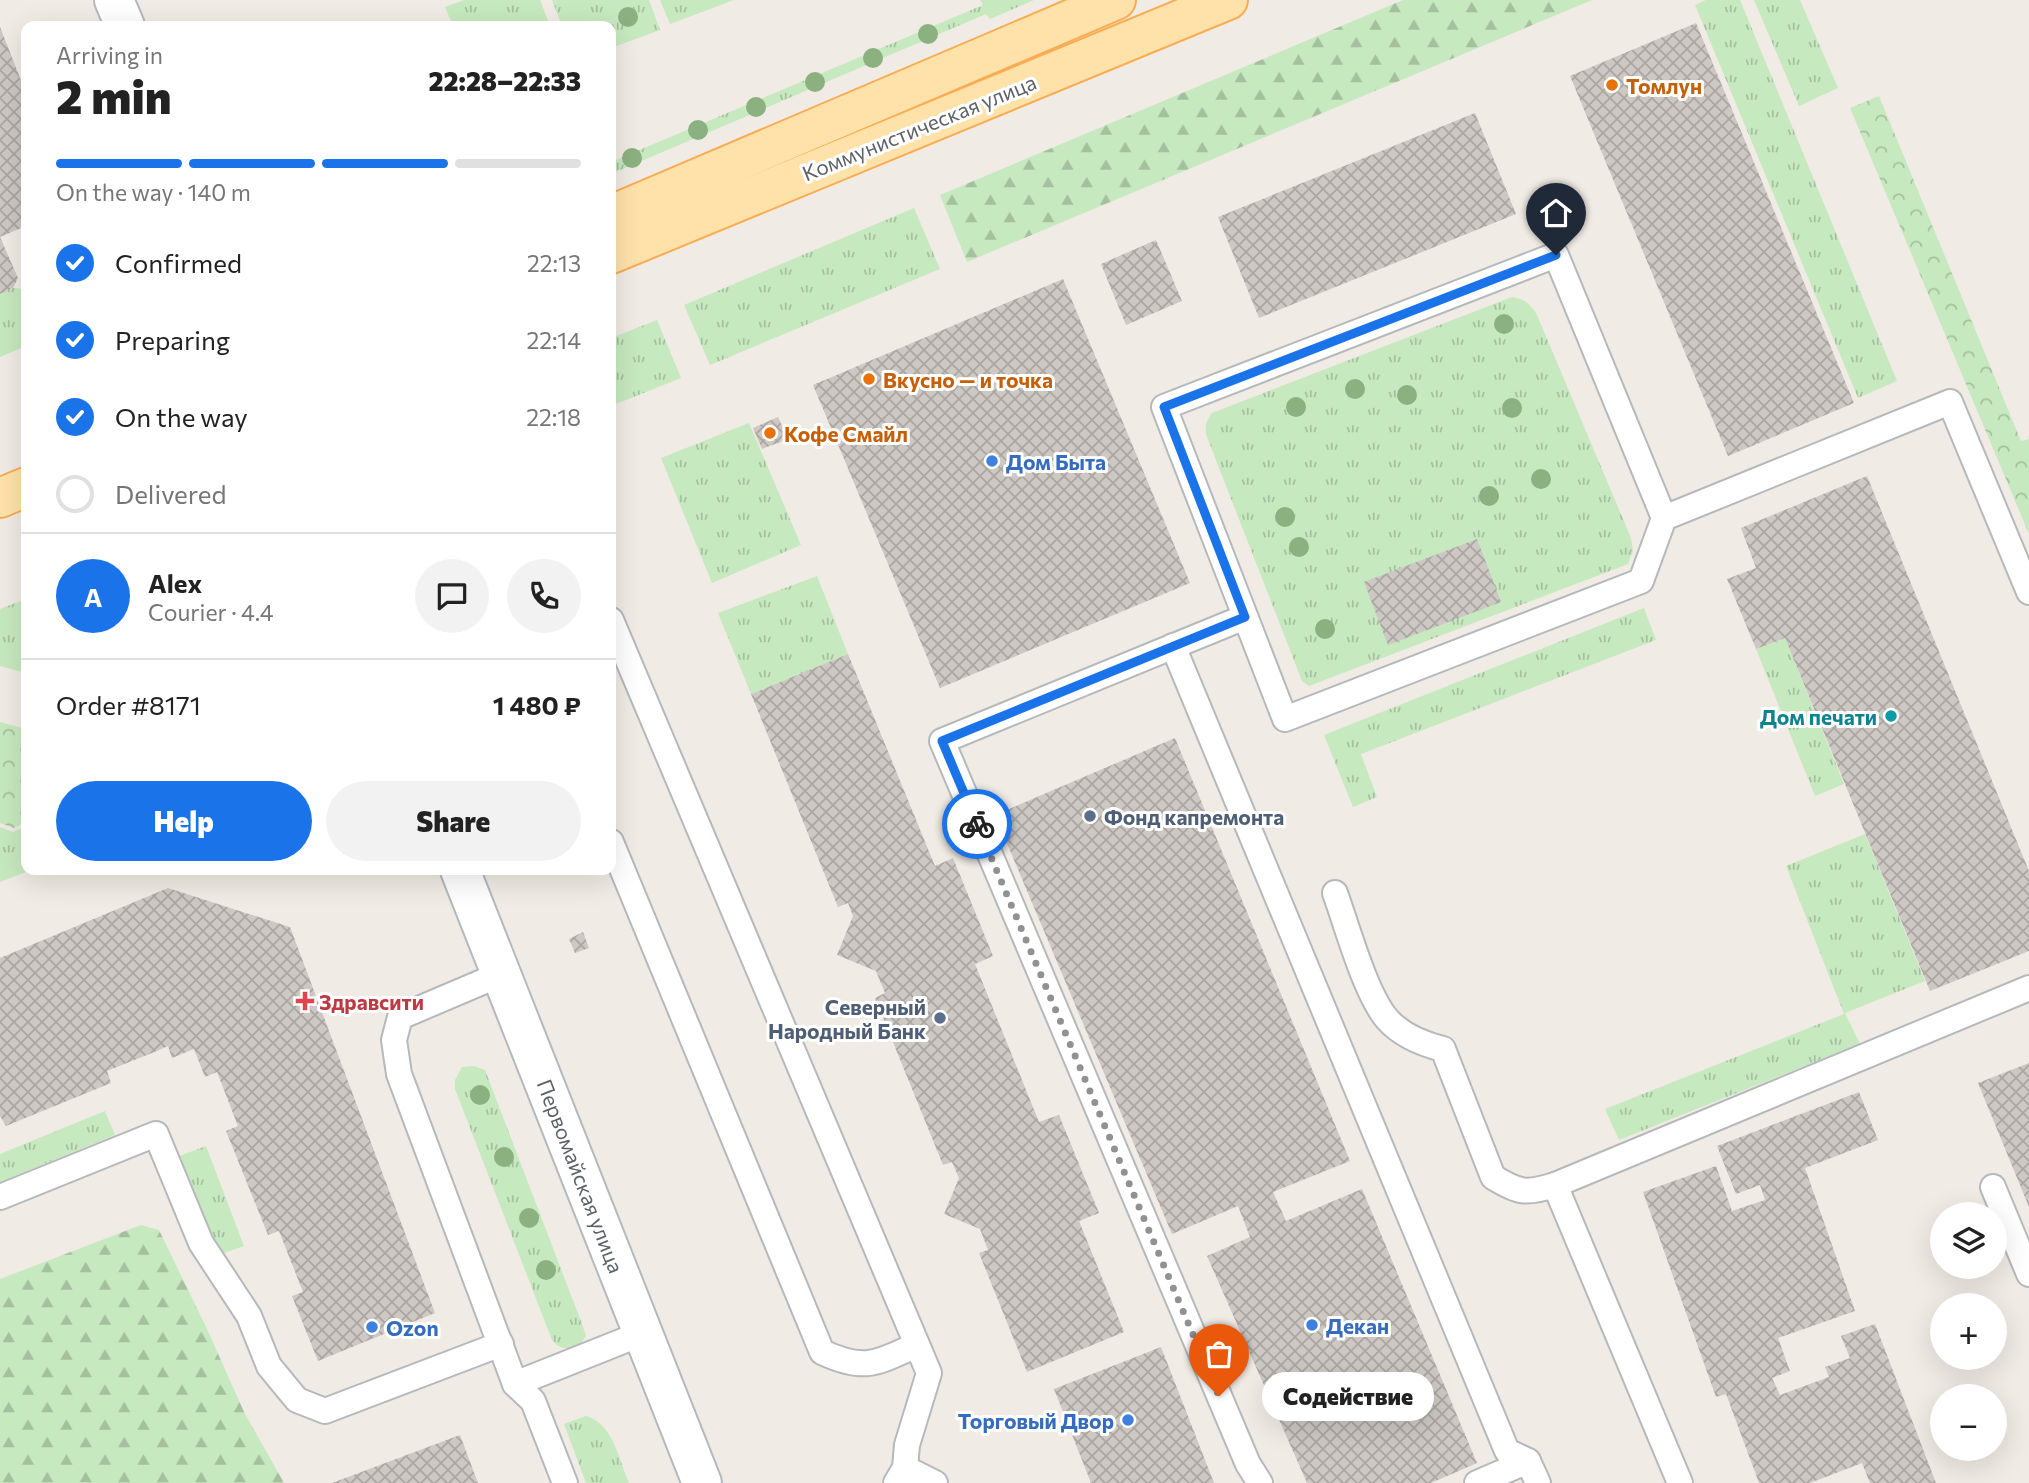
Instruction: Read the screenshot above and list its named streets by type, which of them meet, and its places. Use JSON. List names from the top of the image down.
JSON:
{
  "streets": {
    "main road": ["Коммунистическая улица", "Первомайская улица"]
  },
  "places": {
    "other": [
      "Томлун",
      "Вкусно — и точка",
      "Кофе Смайл",
      "Дом Быта",
      "Дом печати",
      "Фонд капремонта",
      "Северный Народный Банк",
      "Декан",
      "Ozon",
      "Содействие",
      "Торговый Двор"
    ],
    "health": ["Здравсити"]
  },
  "page": {
    "heading": ["2 min", "Arriving in", "22:28–22:33"],
    "panel": [
      "Alex",
      "Courier · 4.4",
      "Order #8171",
      "1 480 ₽"
    ],
    "bar": "On the way · 140 m",
    "list": [
      ["Confirmed", "22:13"],
      ["Preparing", "22:14"],
      ["On the way", "22:18"],
      "Delivered"
    ],
    "round": "A",
    "buttons": ["Help", "Share"],
    "map_buttons": ["+", "−"],
    "bubble": "Содействие"
  }
}
